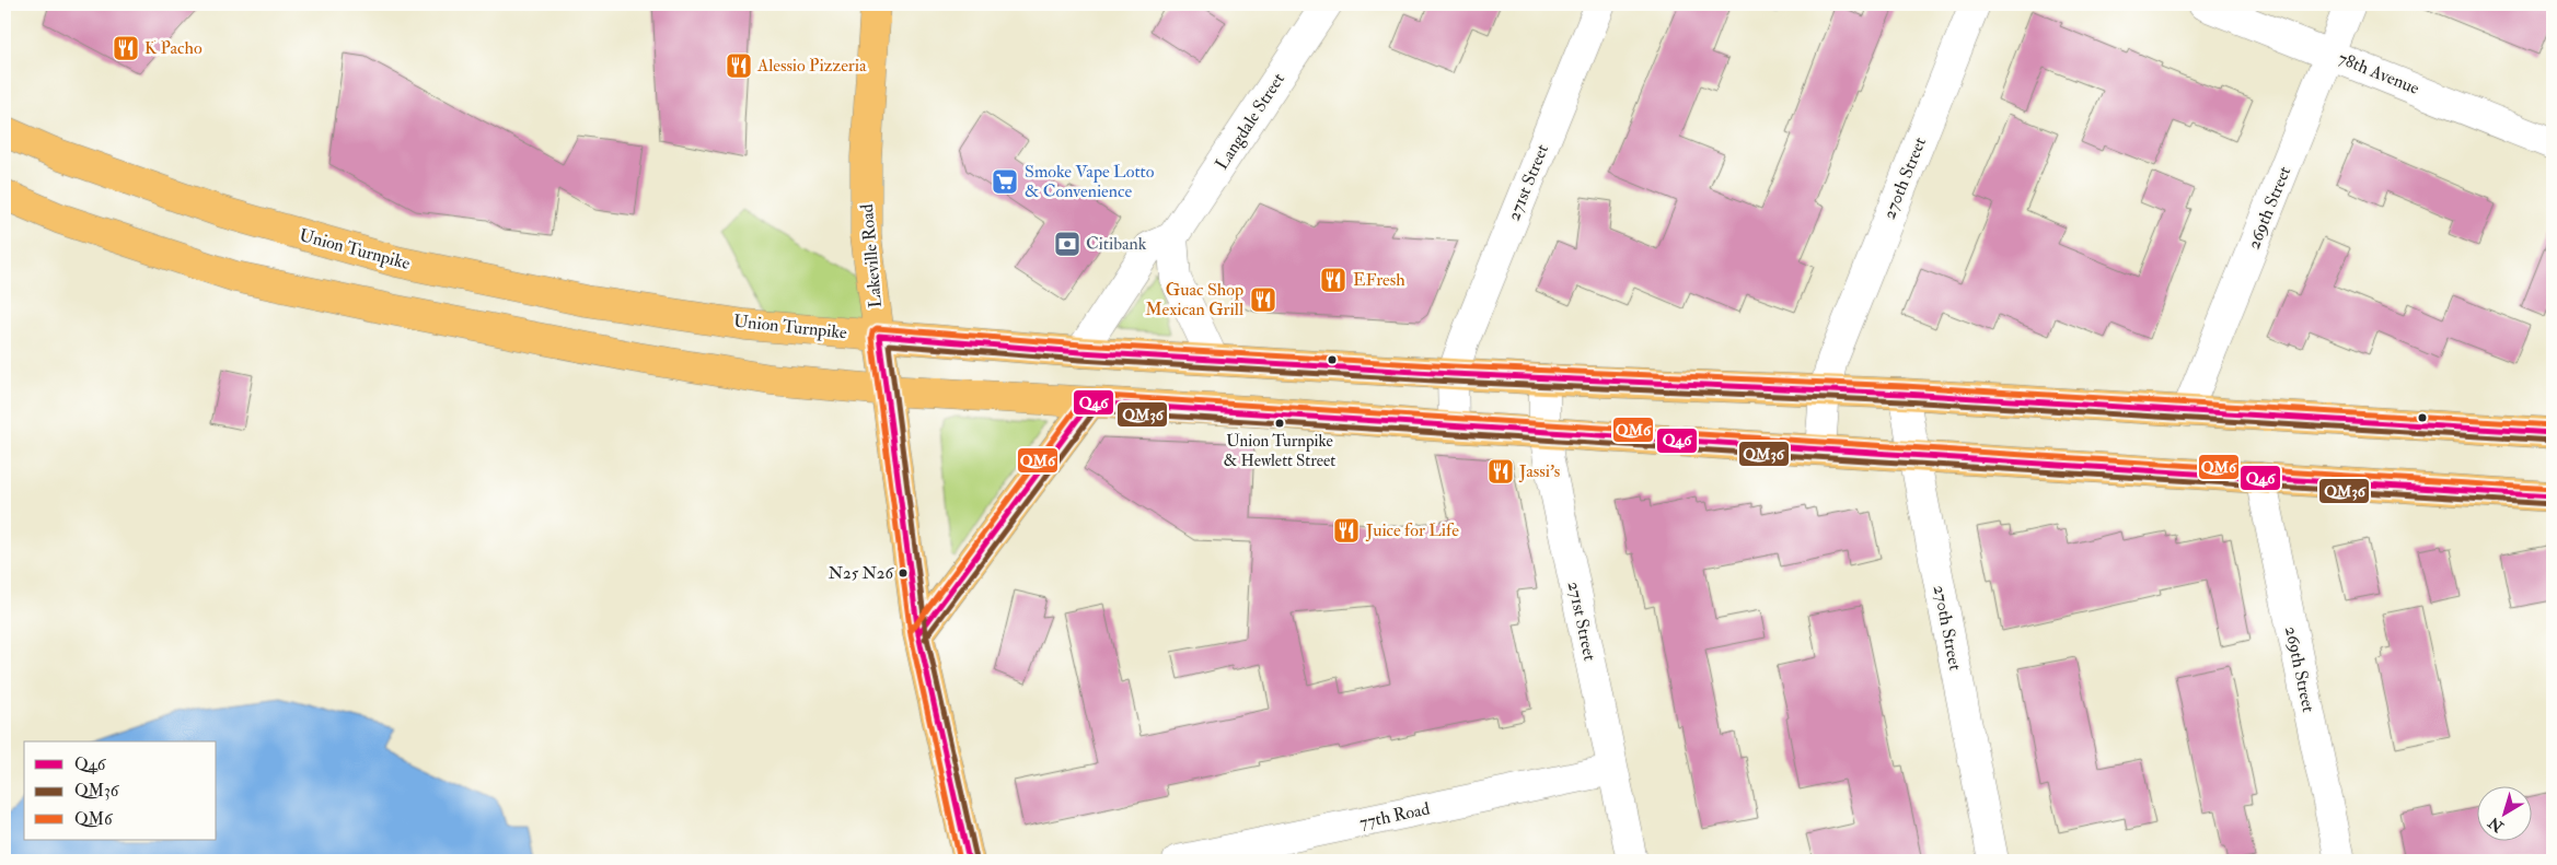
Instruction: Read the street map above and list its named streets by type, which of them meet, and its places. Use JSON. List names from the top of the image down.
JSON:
{
  "streets": {
    "main road": ["Union Turnpike", "Lakeville Road"],
    "street": [
      "78th Avenue",
      "Langdale Street",
      "270th Street",
      "271st Street",
      "269th Street",
      "77th Road"
    ]
  },
  "crossings": [
    ["78th Avenue", "269th Street"],
    ["270th Street", "Union Turnpike"],
    ["271st Street", "Union Turnpike"],
    ["271st Street", "77th Road"],
    ["269th Street", "Union Turnpike"],
    ["Union Turnpike", "Lakeville Road"]
  ],
  "places": {
    "restaurant": [
      "K Pacho",
      "Alessio Pizzeria",
      "EFresh",
      "Guac Shop Mexican Grill",
      "Jassi's",
      "Juice for Life"
    ],
    "supermarket": ["Smoke Vape Lotto & Convenience"],
    "bank": ["Citibank"],
    "other": ["Union Turnpike & Hewlett Street", "N25 N26"]
  },
  "lines": ["transit line QM6", "transit line Q46", "transit line QM36"],
  "legend": ["Q46", "QM36", "QM6"],
  "north": "bottom left"
}
